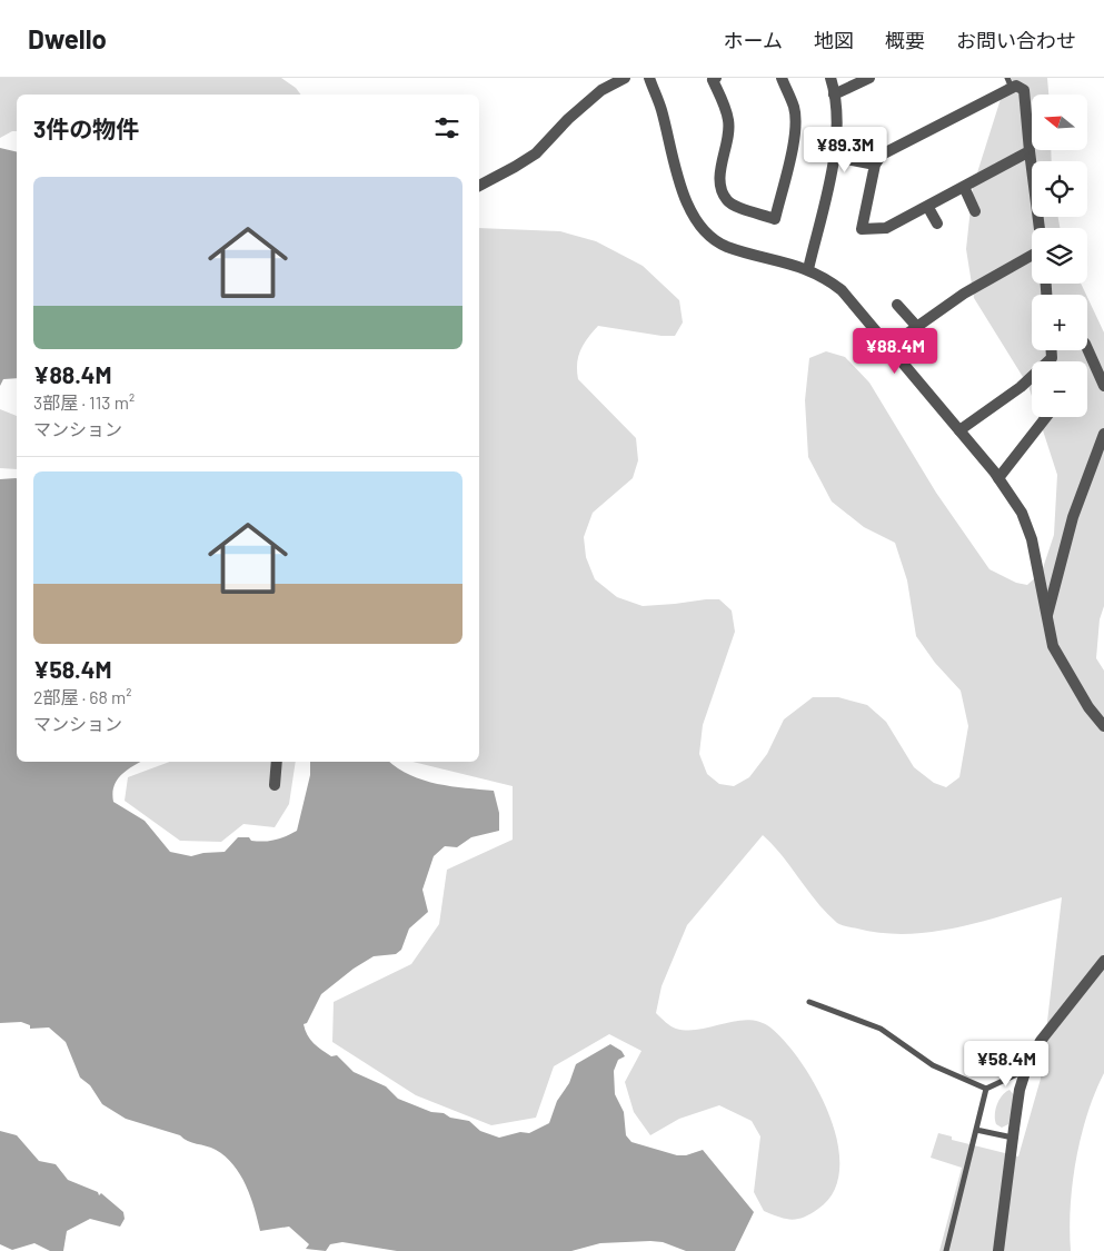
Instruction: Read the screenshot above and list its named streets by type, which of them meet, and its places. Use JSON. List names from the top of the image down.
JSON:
{
  "north": "left",
  "page": {
    "header": "Dwello",
    "nav": [
      "ホーム",
      "地図",
      "概要",
      "お問い合わせ"
    ],
    "map_buttons": ["+", "−"],
    "heading": "3件の物件",
    "price": ["¥89.3M", "¥88.4M", "¥58.4M"],
    "list": [
      {
        "name": "¥88.4M",
        "note": "3部屋 · 113 m² · マンション"
      },
      {
        "name": "¥58.4M",
        "note": "2部屋 · 68 m² · マンション"
      }
    ]
  }
}
